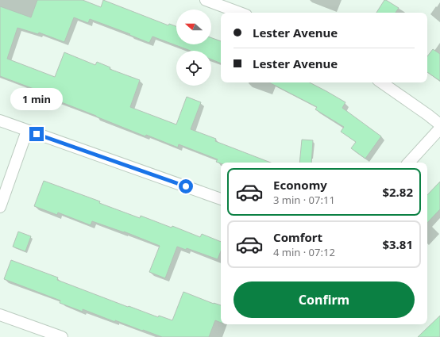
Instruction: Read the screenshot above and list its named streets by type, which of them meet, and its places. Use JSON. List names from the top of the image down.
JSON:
{
  "north": "left",
  "page": {
    "banner": ["Lester Avenue", "Lester Avenue"],
    "bubble": "1 min",
    "list": [
      {
        "name": "Economy",
        "note": "3 min · 07:11",
        "value": "$2.82"
      },
      {
        "name": "Comfort",
        "note": "4 min · 07:12",
        "value": "$3.81"
      }
    ],
    "buttons": "Confirm"
  }
}
